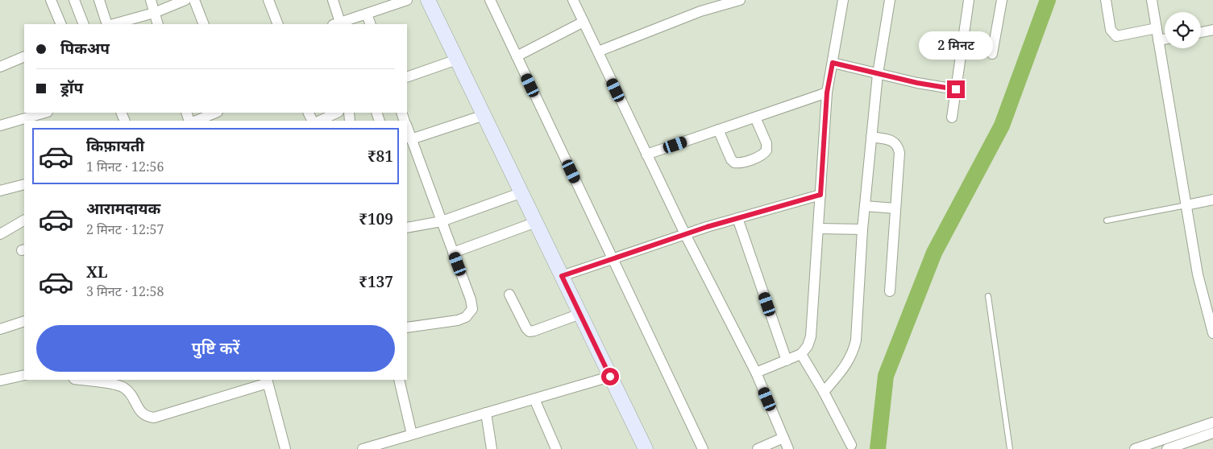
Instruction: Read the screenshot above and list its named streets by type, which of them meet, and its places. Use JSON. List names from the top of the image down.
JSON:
{
  "page": {
    "banner": ["पिकअप", "ड्रॉप"],
    "bubble": "2 मिनट",
    "list": [
      {
        "name": "किफ़ायती",
        "note": "1 मिनट · 12:56",
        "value": "₹81"
      },
      {
        "name": "आरामदायक",
        "note": "2 मिनट · 12:57",
        "value": "₹109"
      },
      {
        "name": "XL",
        "note": "3 मिनट · 12:58",
        "value": "₹137"
      }
    ],
    "buttons": "पुष्टि करें"
  }
}
